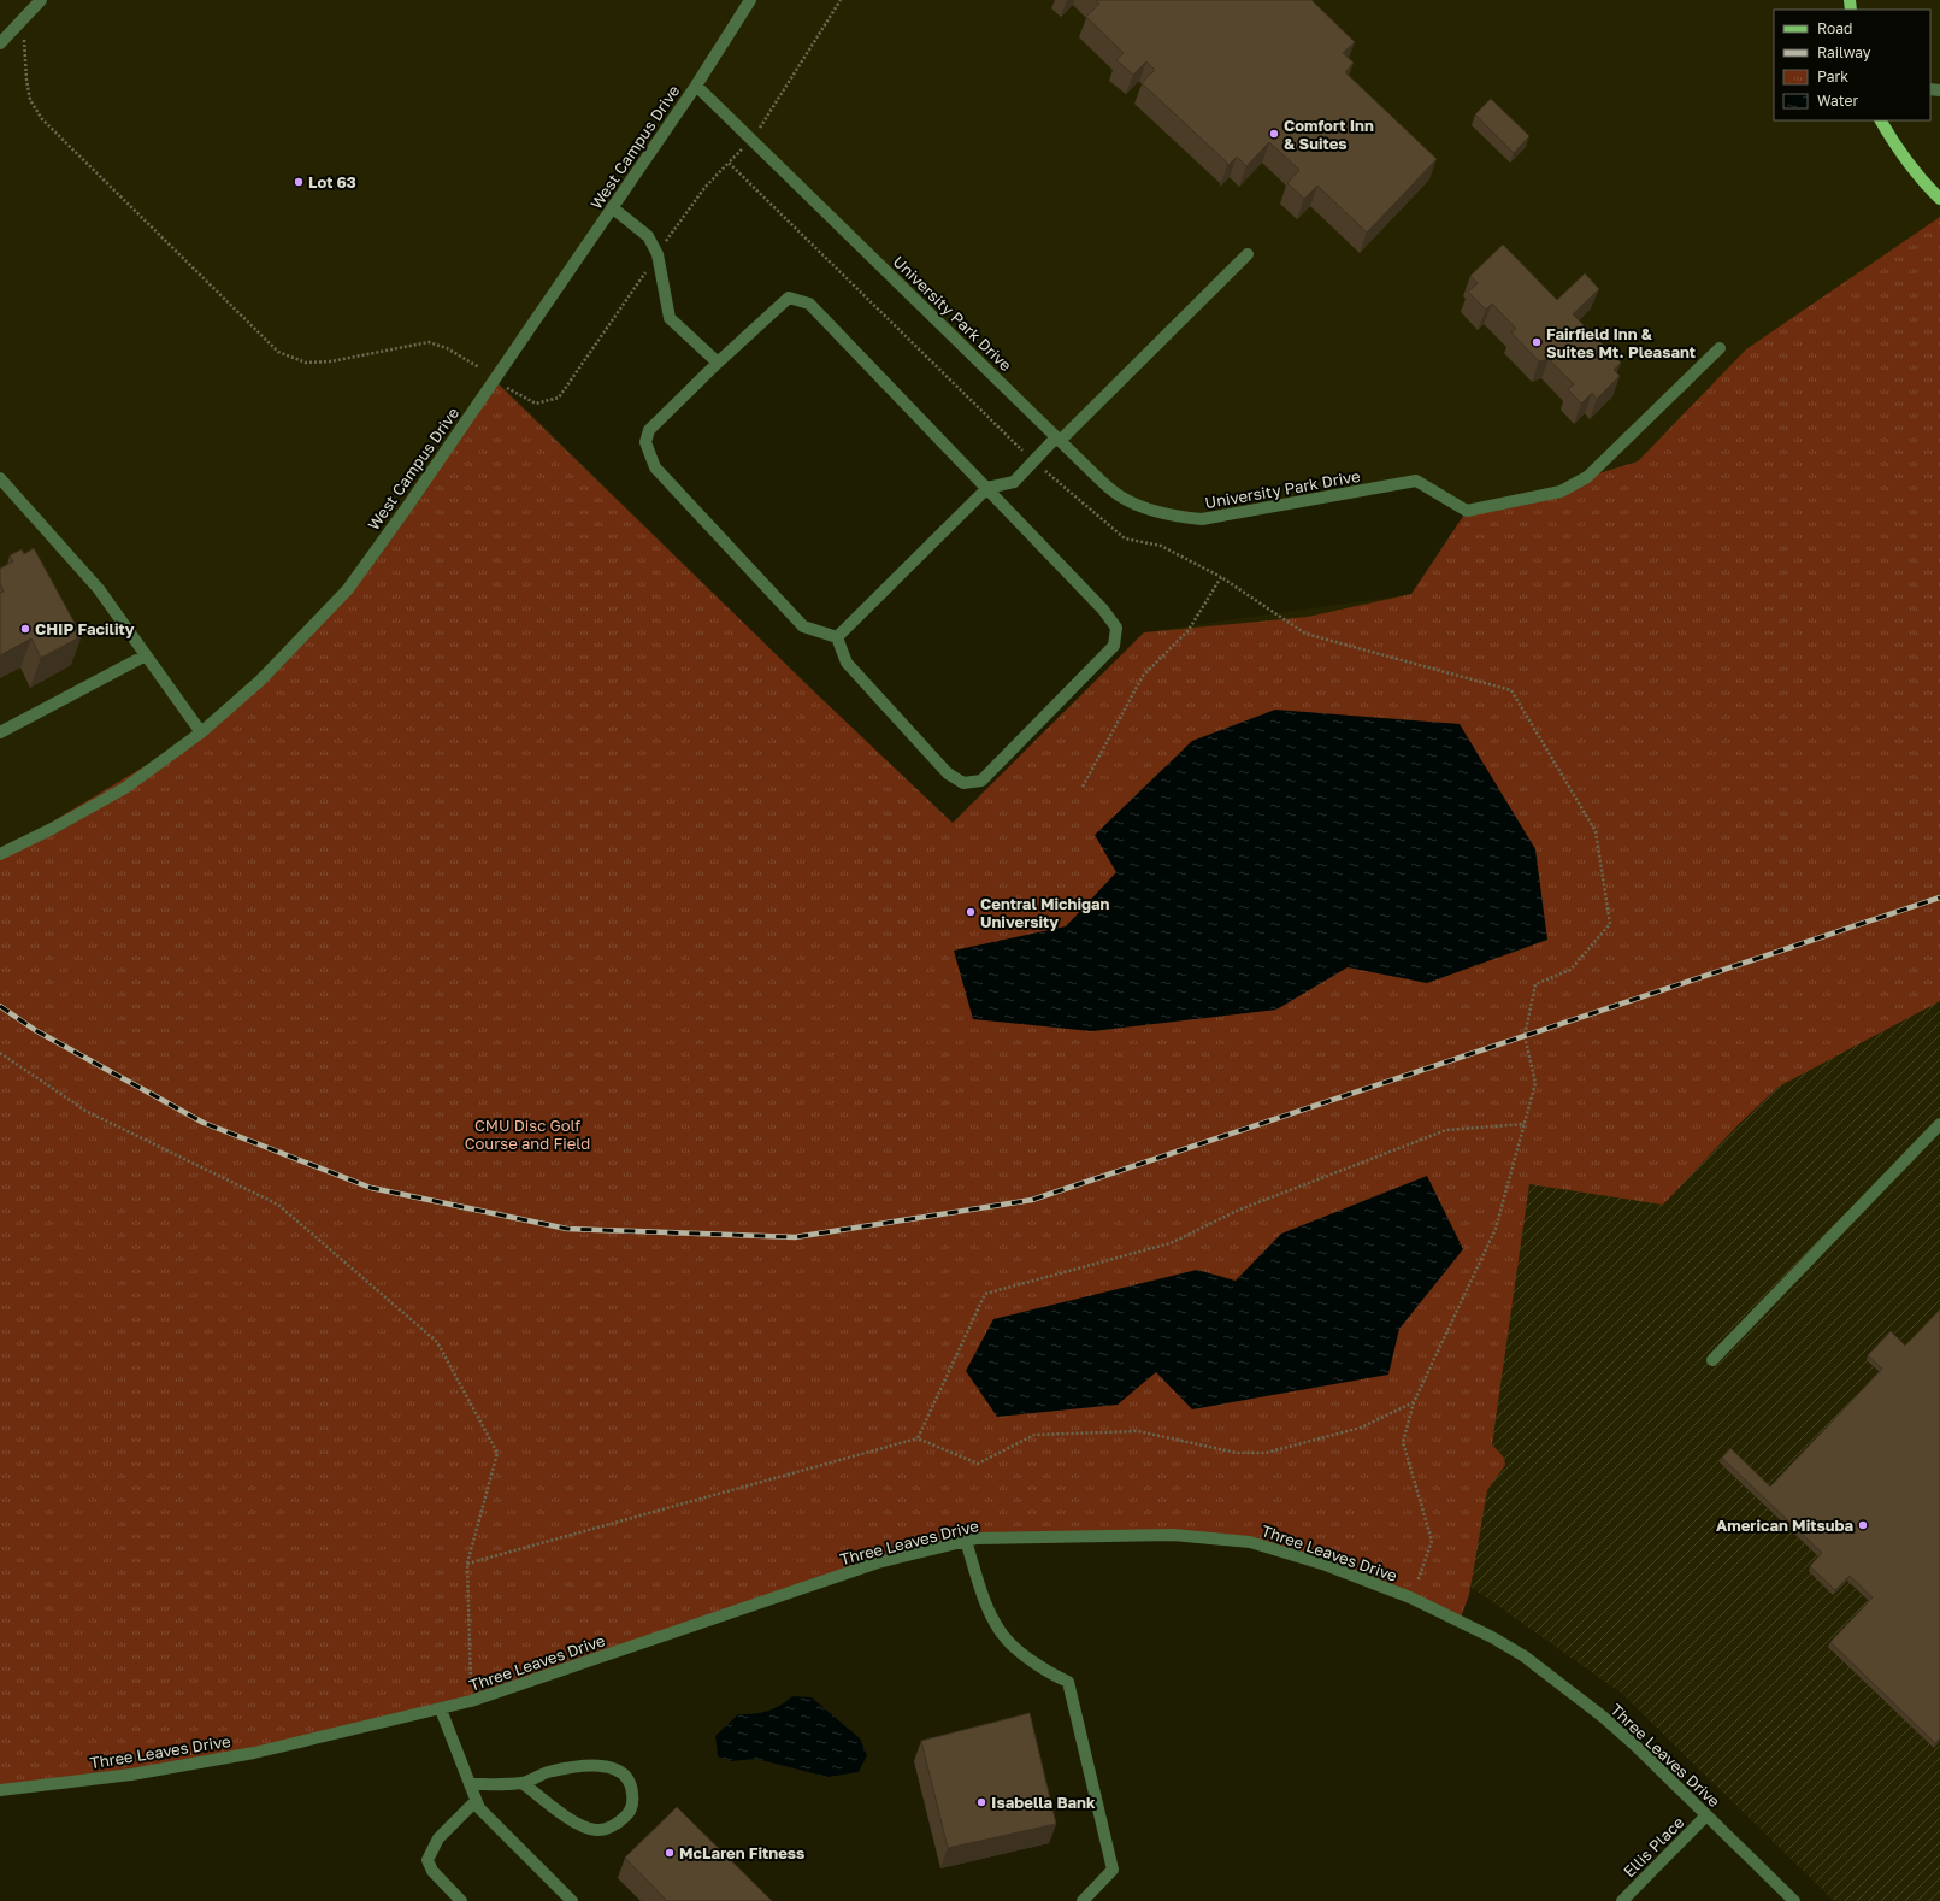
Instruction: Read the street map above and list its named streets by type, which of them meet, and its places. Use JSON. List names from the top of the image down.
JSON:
{
  "streets": {
    "street": [
      "West Campus Drive",
      "University Park Drive",
      "Three Leaves Drive",
      "Ellis Place"
    ]
  },
  "crossings": [
    ["West Campus Drive", "University Park Drive"],
    ["Three Leaves Drive", "Ellis Place"]
  ],
  "parks": ["CMU Disc Golf Course and Field"],
  "places": [
    "Comfort Inn & Suites",
    "Lot 63",
    "Fairfield Inn & Suites Mt. Pleasant",
    "CHIP Facility",
    "Central Michigan University",
    "American Mitsuba",
    "Isabella Bank",
    "McLaren Fitness"
  ],
  "legend": [
    "Road",
    "Railway",
    "Park",
    "Water"
  ]
}
